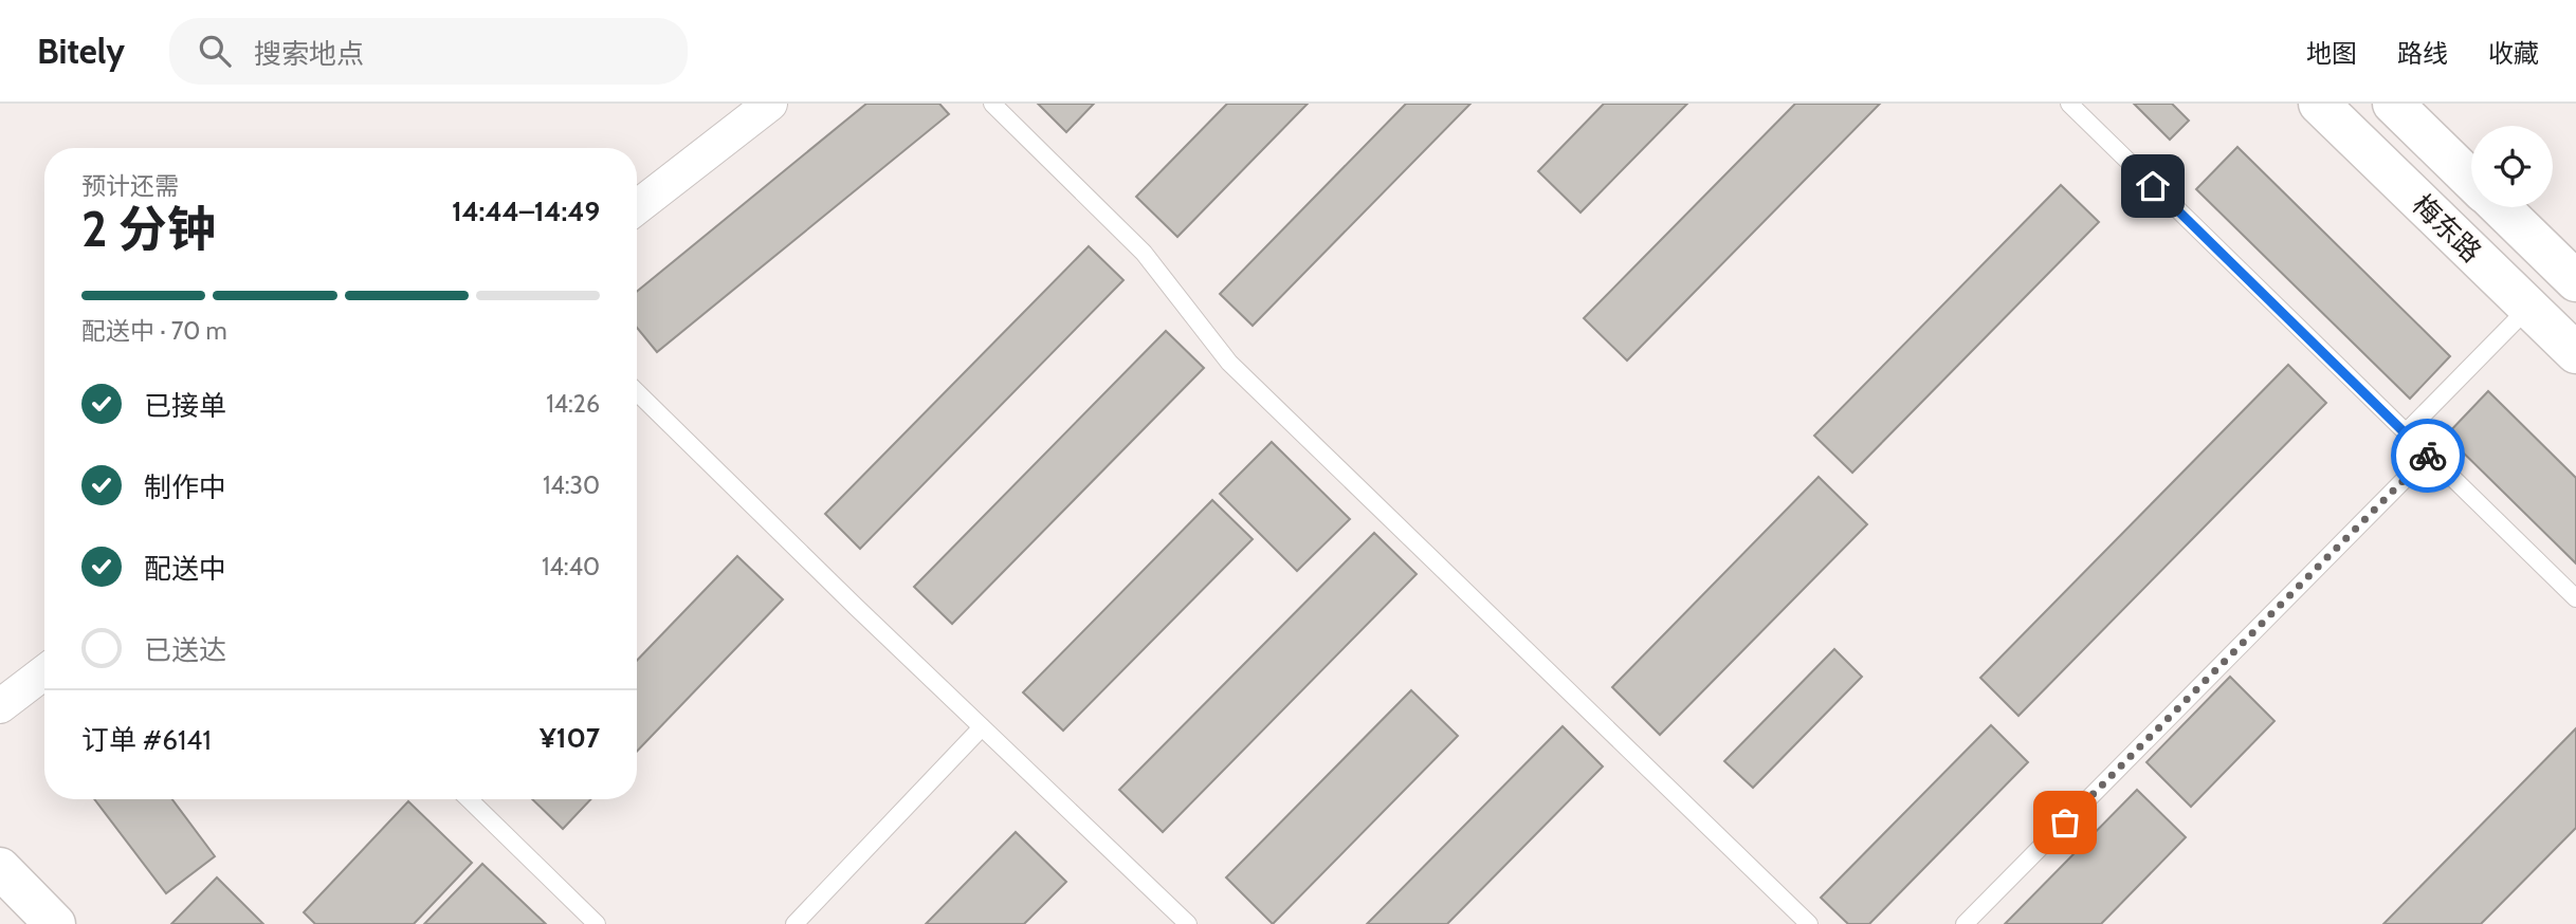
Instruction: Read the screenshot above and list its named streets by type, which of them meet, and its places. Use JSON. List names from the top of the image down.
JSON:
{
  "streets": {
    "main road": ["梅东路"]
  },
  "page": {
    "header": "Bitely",
    "search": "搜索地点",
    "nav": ["地图", "路线", "收藏"],
    "heading": ["2 分钟", "预计还需", "14:44–14:49"],
    "panel": ["订单 #6141", "¥107"],
    "bar": "配送中 · 70 m",
    "list": [
      ["已接单", "14:26"],
      ["制作中", "14:30"],
      ["配送中", "14:40"],
      "已送达"
    ]
  }
}
